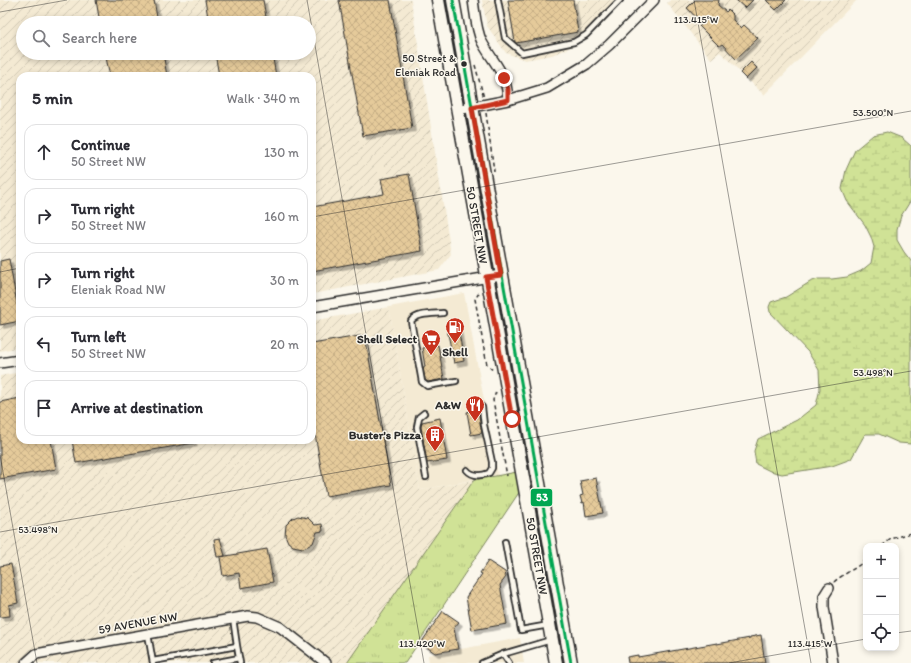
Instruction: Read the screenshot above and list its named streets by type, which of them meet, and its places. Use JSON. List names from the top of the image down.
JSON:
{
  "streets": {
    "main road": ["50 STREET NW"],
    "street": ["59 AVENUE NW"]
  },
  "places": {
    "other": ["50 Street & Eleniak Road"],
    "fuel station": ["Shell"],
    "supermarket": ["Shell Select"],
    "restaurant": ["A&W"],
    "building": ["Buster's Pizza"]
  },
  "lines": ["transit line 53"],
  "page": {
    "search": "Search here",
    "heading": ["5 min", "Walk · 340 m"],
    "list": [
      ["Continue", "50 Street NW", "130 m"],
      ["Turn right", "50 Street NW", "160 m"],
      ["Turn right", "Eleniak Road NW", "30 m"],
      ["Turn left", "50 Street NW", "20 m"],
      "Arrive at destination"
    ],
    "map_buttons": ["+", "−"]
  },
  "coordinates": [
    "113.415°W",
    "53.500°N",
    "53.498°N",
    "113.420°W"
  ]
}
